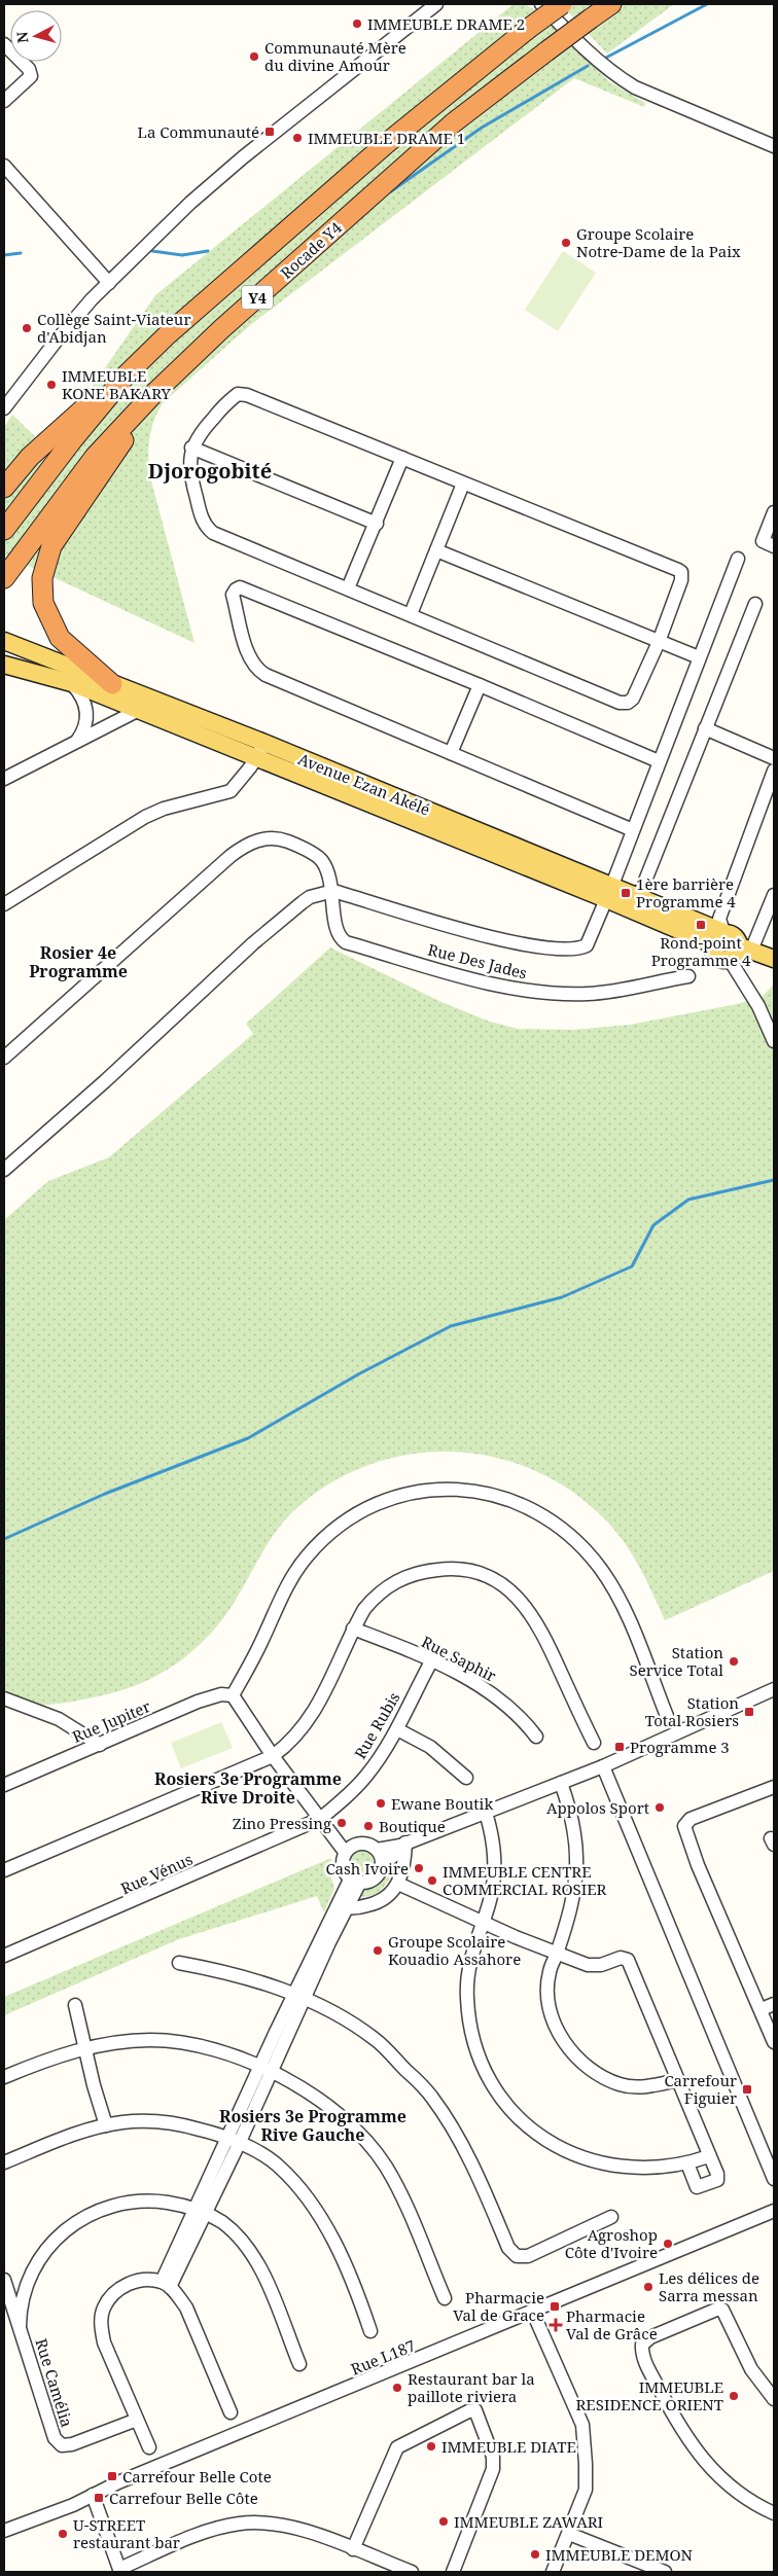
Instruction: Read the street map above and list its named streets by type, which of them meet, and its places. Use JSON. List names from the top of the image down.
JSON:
{
  "streets": {
    "highway": ["Rocade Y4", "Y4"],
    "main road": ["Avenue Ezan Akélé"],
    "street": [
      "Rue Des Jades",
      "Rue Saphir",
      "Rue Jupiter",
      "Rue Rubis",
      "Rue Vénus",
      "Rue L187",
      "Rue Camélia"
    ]
  },
  "crossings": [
    ["Rue Saphir", "Rue Rubis"],
    ["Rue Rubis", "Rue Vénus"]
  ],
  "districts": [
    "Djorogobité",
    "Rosier 4e Programme",
    "Rosiers 3e Programme Rive Droite",
    "Rosiers 3e Programme Rive Gauche"
  ],
  "places": {
    "other": [
      "IMMEUBLE DRAME 2",
      "Communauté Mère du divine Amour",
      "IMMEUBLE DRAME 1",
      "Groupe Scolaire Notre-Dame de la Paix",
      "Collège Saint-Viateur d'Abidjan",
      "IMMEUBLE KONE BAKARY",
      "Station Service Total",
      "Ewane Boutik",
      "Appolos Sport",
      "Zino Pressing",
      "Boutique",
      "Cash Ivoire",
      "IMMEUBLE CENTRE COMMERCIAL ROSIER",
      "Groupe Scolaire Kouadio Assahore",
      "Agroshop Côte d'Ivoire",
      "Les délices de Sarra messan",
      "Restaurant bar la paillote riviera",
      "IMMEUBLE RESIDENCE ORIENT",
      "IMMEUBLE DIATE",
      "IMMEUBLE ZAWARI",
      "U-STREET restaurant bar",
      "IMMEUBLE DEMON"
    ],
    "transit": [
      "La Communauté",
      "1ère barrière Programme 4",
      "Rond-point Programme 4",
      "Station Total Rosiers",
      "Programme 3",
      "Carrefour Figuier",
      "Pharmacie Val de Grace",
      "Carrefour Belle Cote",
      "Carrefour Belle Côte"
    ],
    "health": ["Pharmacie Val de Grâce"]
  },
  "north": "left"
}
